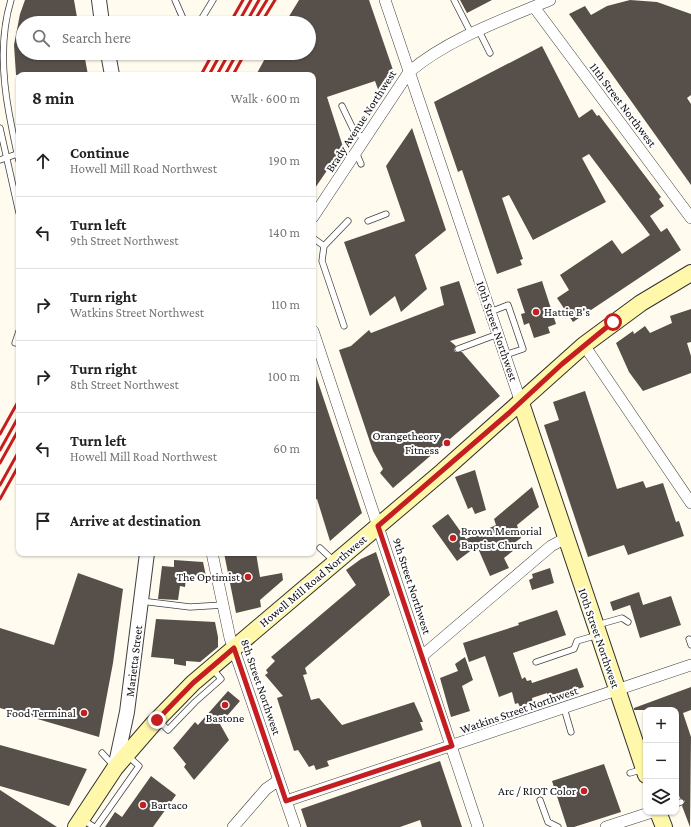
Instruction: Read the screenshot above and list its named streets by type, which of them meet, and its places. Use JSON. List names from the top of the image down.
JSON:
{
  "streets": {
    "main road": ["10th Street Northwest", "Howell Mill Road Northwest"],
    "street": [
      "11th Street Northwest",
      "Brady Avenue Northwest",
      "9th Street Northwest",
      "Marietta Street",
      "8th Street Northwest",
      "Watkins Street Northwest"
    ]
  },
  "crossings": [
    ["11th Street Northwest", "Brady Avenue Northwest"],
    ["Brady Avenue Northwest", "10th Street Northwest"],
    ["10th Street Northwest", "Howell Mill Road Northwest"],
    ["10th Street Northwest", "Watkins Street Northwest"],
    ["Howell Mill Road Northwest", "9th Street Northwest"],
    ["Howell Mill Road Northwest", "Marietta Street"],
    ["Howell Mill Road Northwest", "8th Street Northwest"],
    ["9th Street Northwest", "Watkins Street Northwest"],
    ["8th Street Northwest", "Watkins Street Northwest"]
  ],
  "places": [
    "Hattie B's",
    "Orangetheory Fitness",
    "Brown Memorial Baptist Church",
    "The Optimist",
    "Bastone",
    "Food Terminal",
    "Arc / RIOT Color",
    "Bartaco"
  ],
  "page": {
    "search": "Search here",
    "heading": ["8 min", "Walk · 600 m"],
    "list": [
      ["Continue", "Howell Mill Road Northwest", "190 m"],
      ["Turn left", "9th Street Northwest", "140 m"],
      ["Turn right", "Watkins Street Northwest", "110 m"],
      ["Turn right", "8th Street Northwest", "100 m"],
      ["Turn left", "Howell Mill Road Northwest", "60 m"],
      "Arrive at destination"
    ],
    "map_buttons": ["+", "−"]
  }
}
